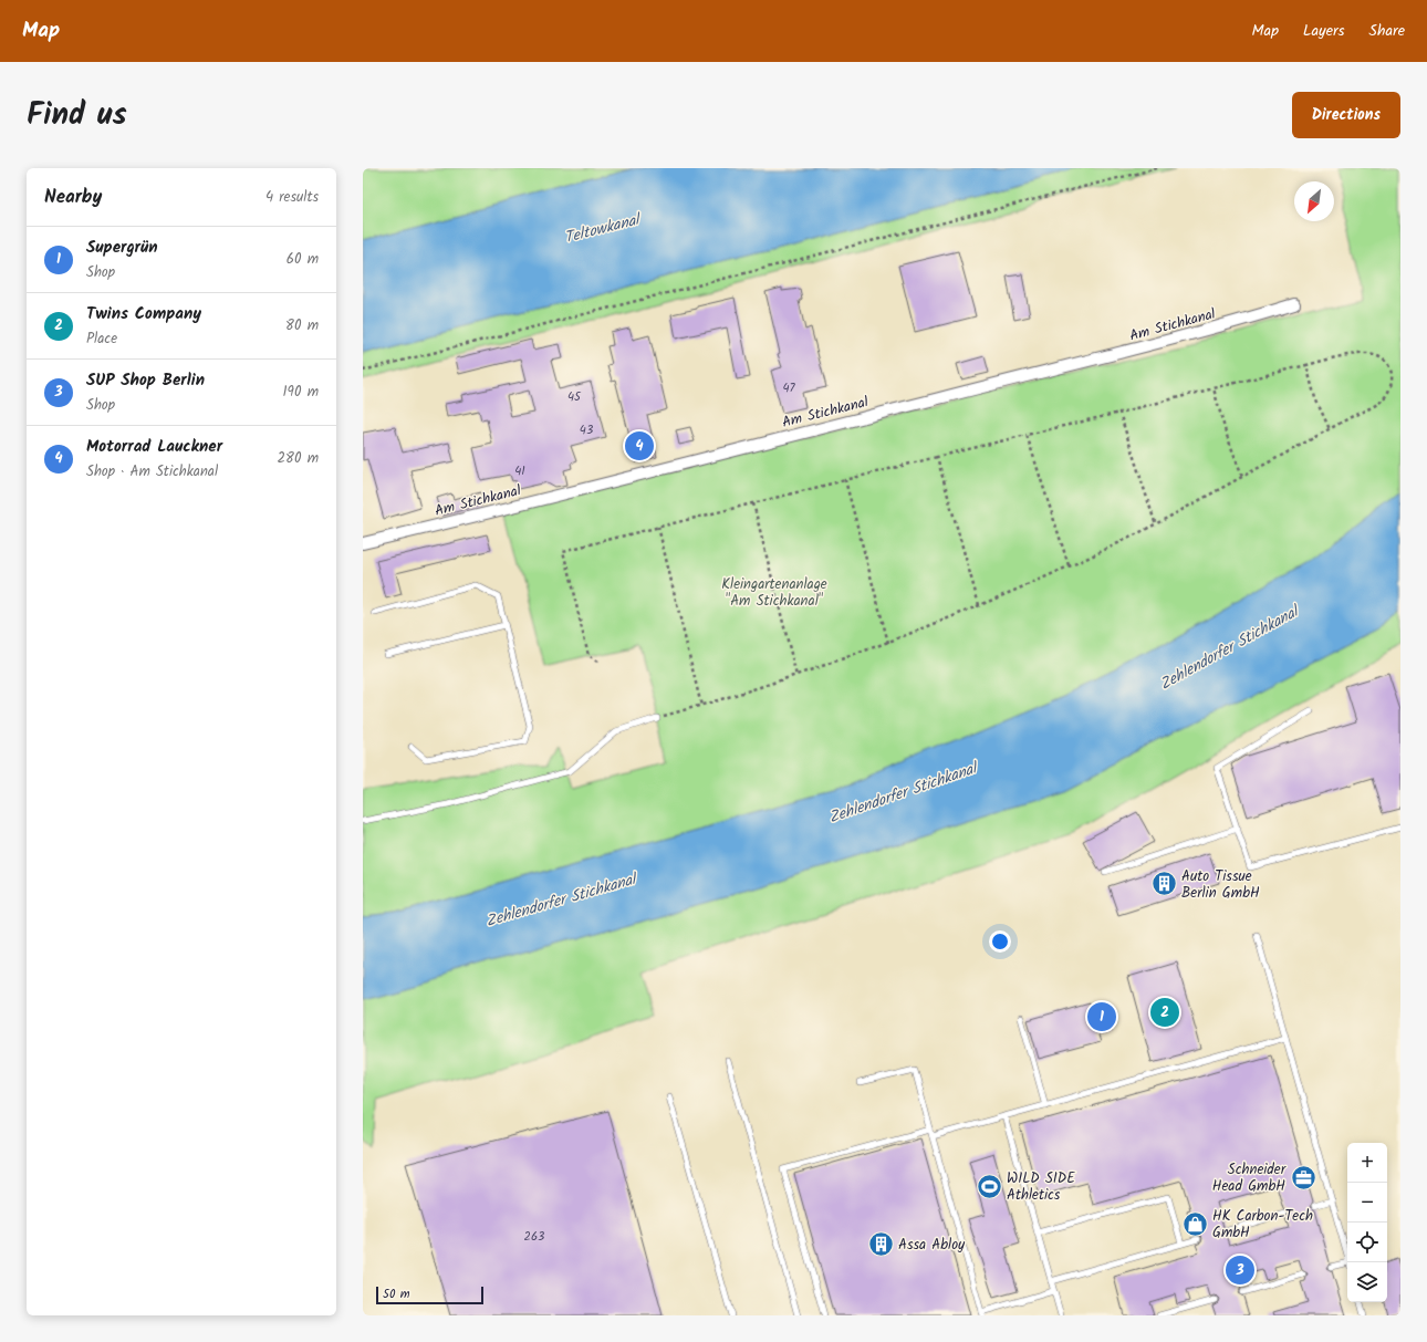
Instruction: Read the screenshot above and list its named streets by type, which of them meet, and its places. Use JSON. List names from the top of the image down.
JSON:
{
  "streets": {
    "street": ["Am Stichkanal"]
  },
  "water": ["Teltowkanal", "Zehlendorfer Stichkanal"],
  "parks": ["Kleingartenanlage \"Am Stichkanal\""],
  "places": {
    "building": ["Auto Tissue Berlin GmbH", "Assa Abloy"],
    "office": ["Schneider Head GmbH"],
    "sports": ["WILD SIDE Athletics"],
    "shop": ["HK Carbon-Tech GmbH"]
  },
  "house_numbers": [
    "47",
    "45",
    "43",
    "41",
    "263"
  ],
  "scale_bar": "50 m",
  "north": "bottom left",
  "page": {
    "header": "Map",
    "nav": ["Map", "Layers", "Share"],
    "title": "Find us",
    "buttons": "Directions",
    "heading": ["Nearby", "4 results"],
    "list": [
      {
        "mark": "1",
        "name": "Supergrün",
        "note": "Shop",
        "value": "60 m"
      },
      {
        "mark": "2",
        "name": "Twins Company",
        "note": "Place",
        "value": "80 m"
      },
      {
        "mark": "3",
        "name": "SUP Shop Berlin",
        "note": "Shop",
        "value": "190 m"
      },
      {
        "mark": "4",
        "name": "Motorrad Lauckner",
        "note": "Shop · Am Stichkanal",
        "value": "280 m"
      }
    ],
    "pins": [
      "4",
      "2",
      "1",
      "3"
    ],
    "map_buttons": ["+", "−"],
    "scale": "50 m"
  }
}
